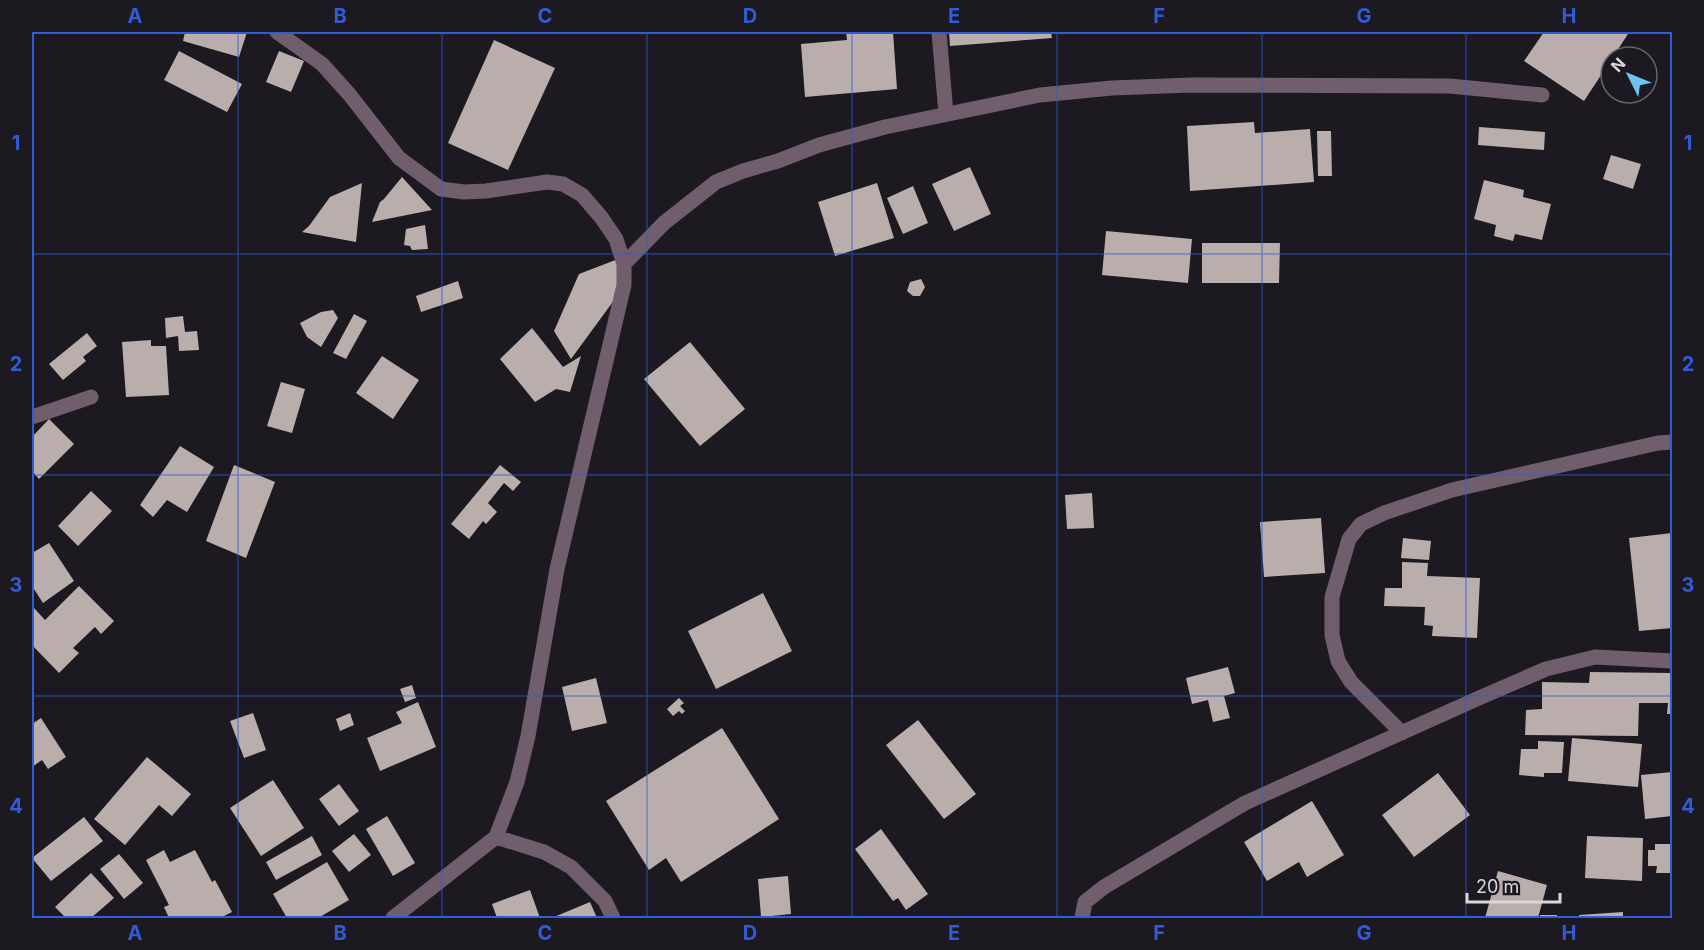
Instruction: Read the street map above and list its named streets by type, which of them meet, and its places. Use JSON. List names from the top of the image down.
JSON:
{
  "scale_bar": "20 m",
  "north": "top left",
  "grid": {
    "columns": [
      "A",
      "B",
      "C",
      "D",
      "E",
      "F",
      "G",
      "H"
    ],
    "rows": [
      "1",
      "2",
      "3",
      "4"
    ]
  }
}
